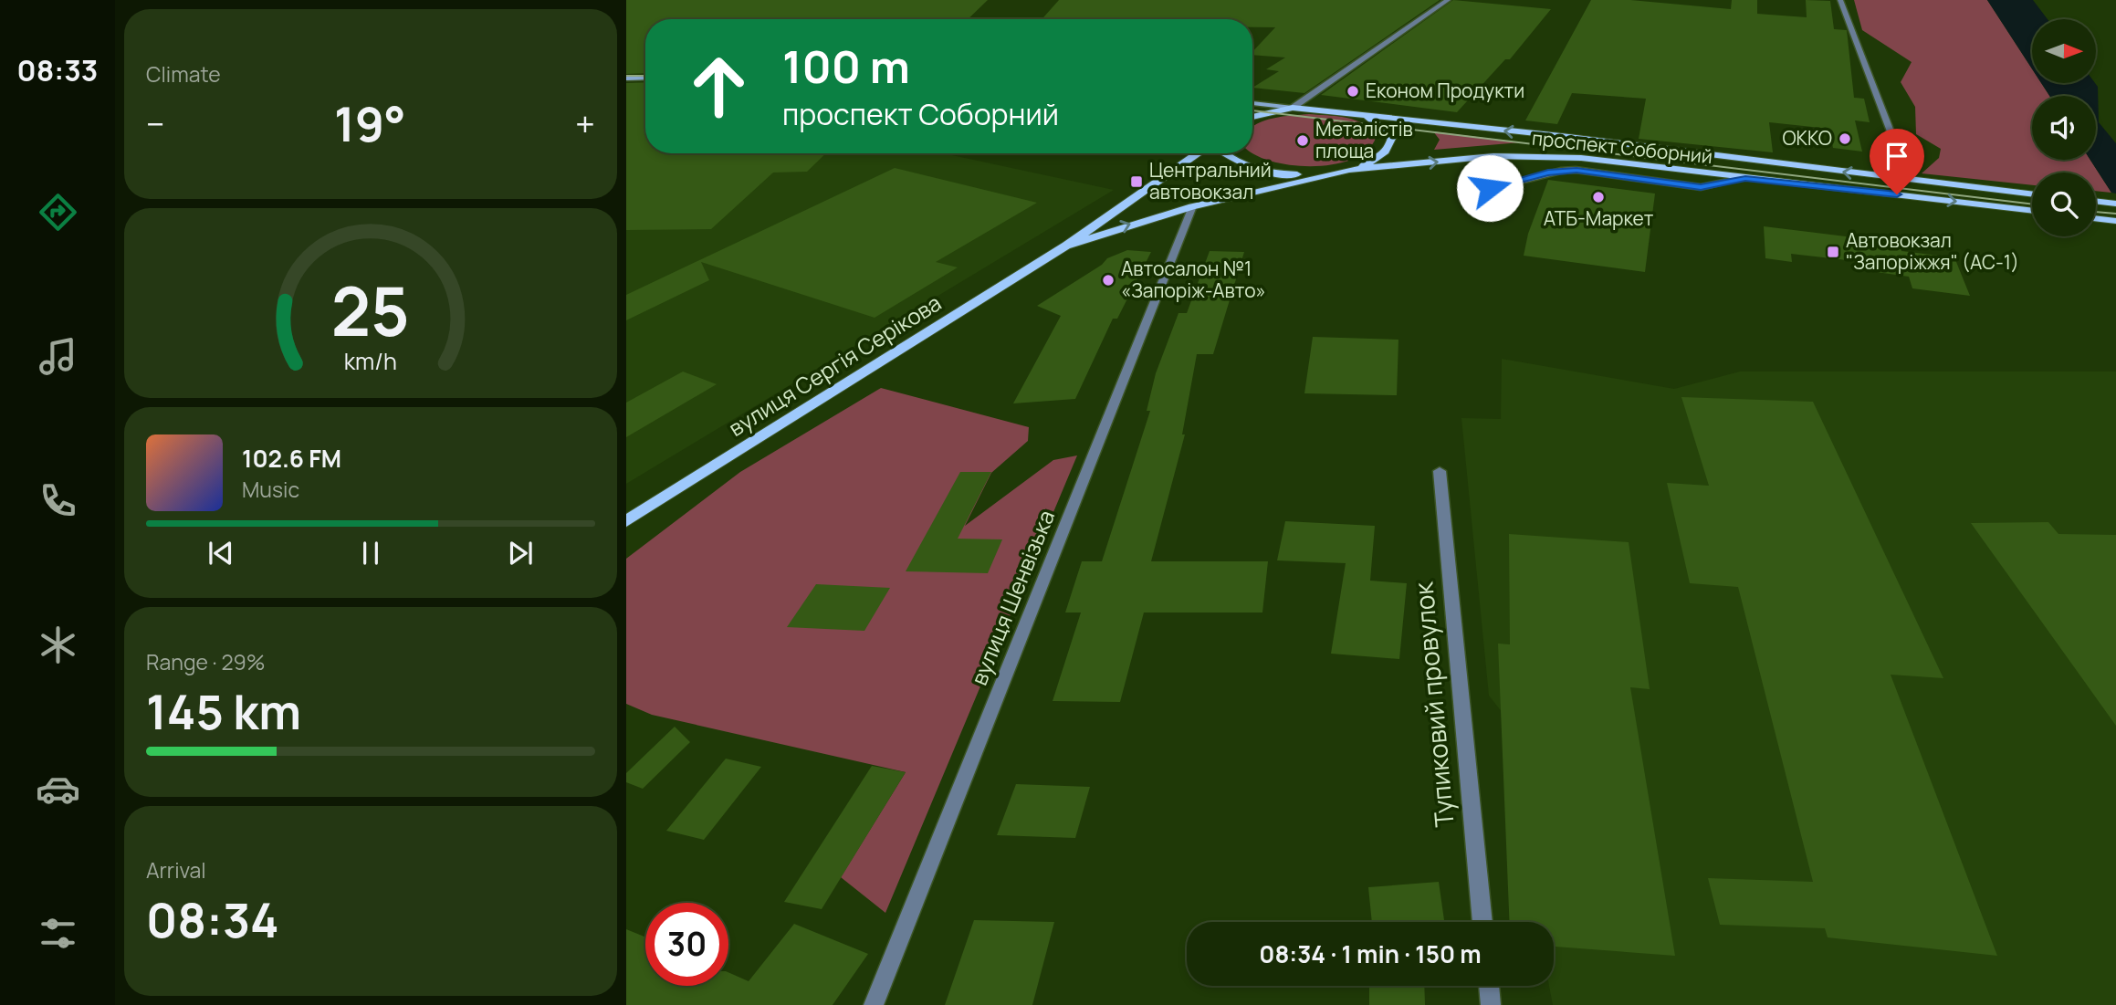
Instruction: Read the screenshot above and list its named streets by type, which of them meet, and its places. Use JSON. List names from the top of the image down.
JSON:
{
  "streets": {
    "main road": ["проспект Соборний", "вулиця Сергія Серікова"],
    "street": ["вулиця Шенвізька", "Тупиковий провулок"]
  },
  "crossings": [
    ["проспект Соборний", "вулиця Сергія Серікова"],
    ["вулиця Сергія Серікова", "вулиця Шенвізька"]
  ],
  "places": {
    "other": [
      "Економ Продукти",
      "ОККО",
      "Металістів площа",
      "АТБ-Маркет",
      "Автосалон №1 «Запоріж-Авто»"
    ],
    "transit": ["Центральний автовокзал", "Автовокзал \"Запоріжжя\" (АС-1)"]
  },
  "north": "right",
  "page": {
    "tabs": "08:33",
    "tile": [
      "Climate",
      ["Range · 29%", "145 km"],
      ["Arrival", "08:34"]
    ],
    "turn": ["100 m", "проспект Соборний"],
    "heat": ["−", "19°", "+"],
    "song": ["102.6 FM", "Music"],
    "limit": "30",
    "trip": "08:34 · 1 min · 150 m",
    "gauge": ["25", "km/h"]
  }
}
